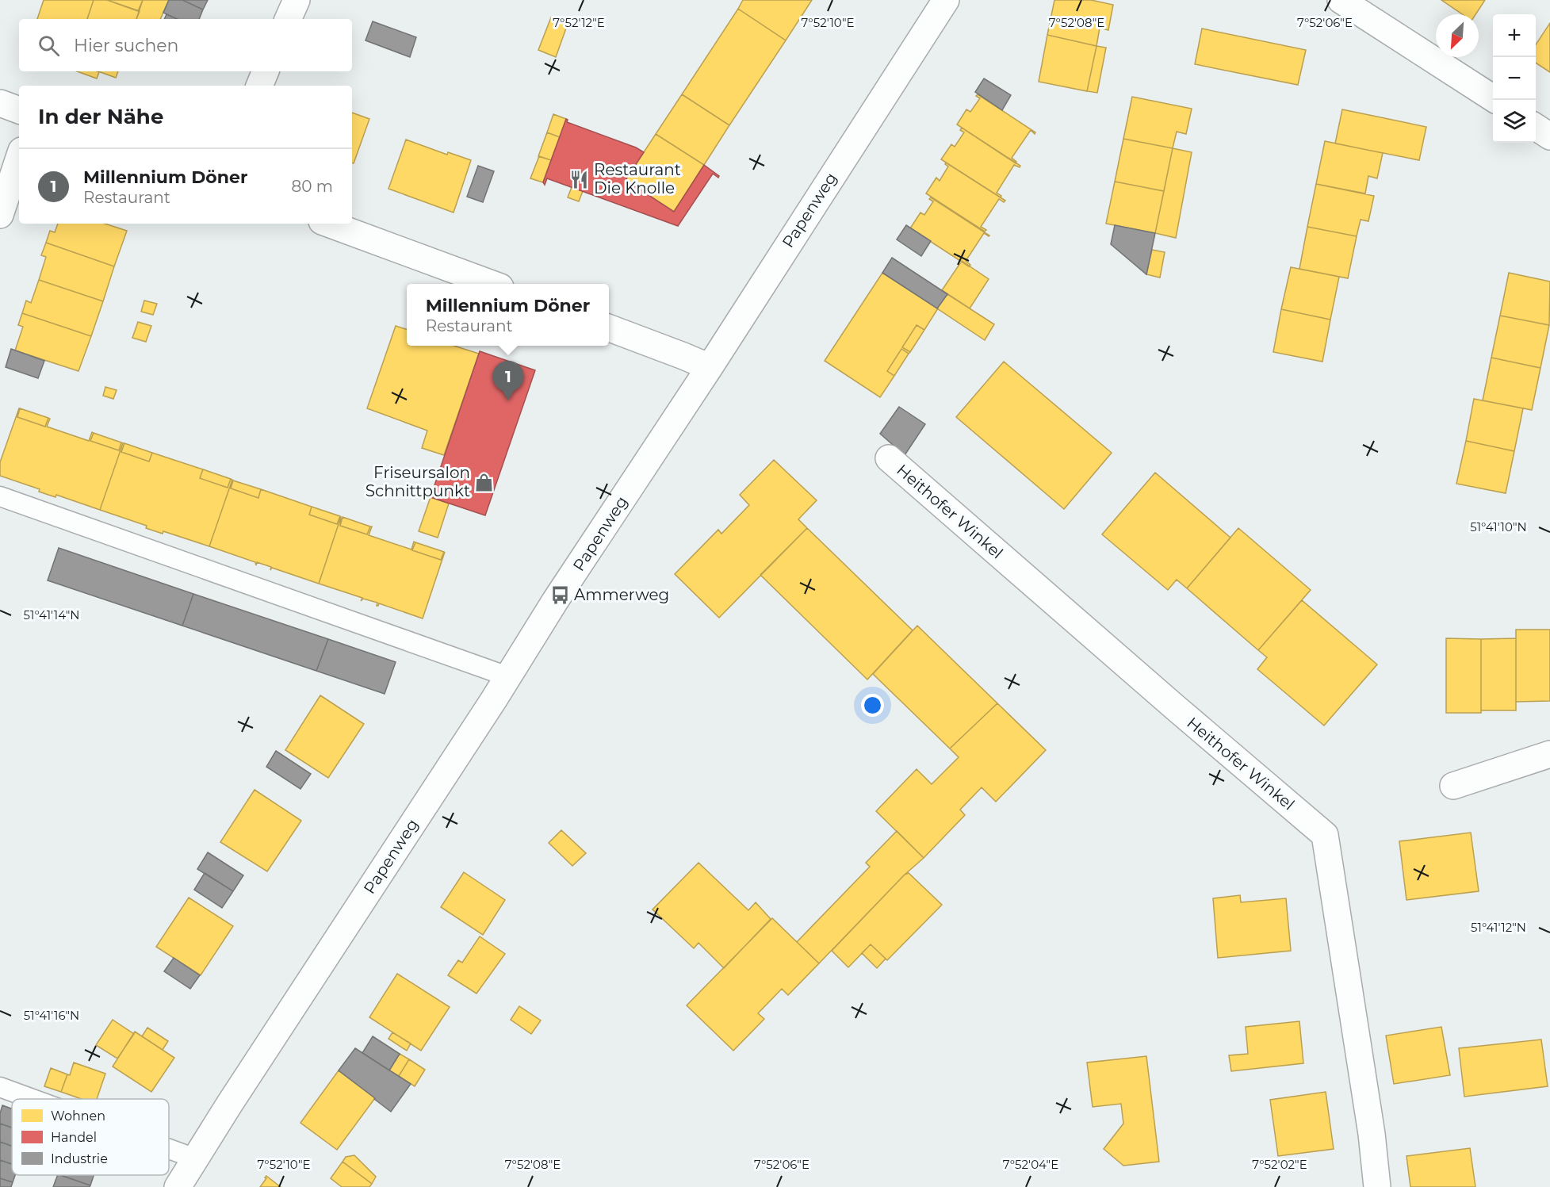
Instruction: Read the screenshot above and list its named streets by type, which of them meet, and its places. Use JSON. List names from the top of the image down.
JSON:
{
  "streets": {
    "street": ["Papenweg", "Heithofer Winkel"]
  },
  "places": {
    "restaurant": ["Restaurant Die Knolle"],
    "shop": ["Friseursalon Schnittpunkt"],
    "bus stop": ["Ammerweg"]
  },
  "legend": ["Wohnen", "Handel", "Industrie"],
  "north": "bottom left",
  "page": {
    "map_buttons": ["+", "−"],
    "search": "Hier suchen",
    "heading": "In der Nähe",
    "list": [
      {
        "mark": "1",
        "name": "Millennium Döner",
        "note": "Restaurant",
        "value": "80 m"
      }
    ],
    "popup": ["Millennium Döner", "Restaurant"],
    "pins": "1"
  },
  "coordinates": [
    "7°52'12\"E",
    "7°52'10\"E",
    "7°52'08\"E",
    "7°52'06\"E",
    "51°41'10\"N",
    "51°41'14\"N",
    "51°41'12\"N",
    "51°41'16\"N",
    "7°52'04\"E",
    "7°52'02\"E"
  ]
}
